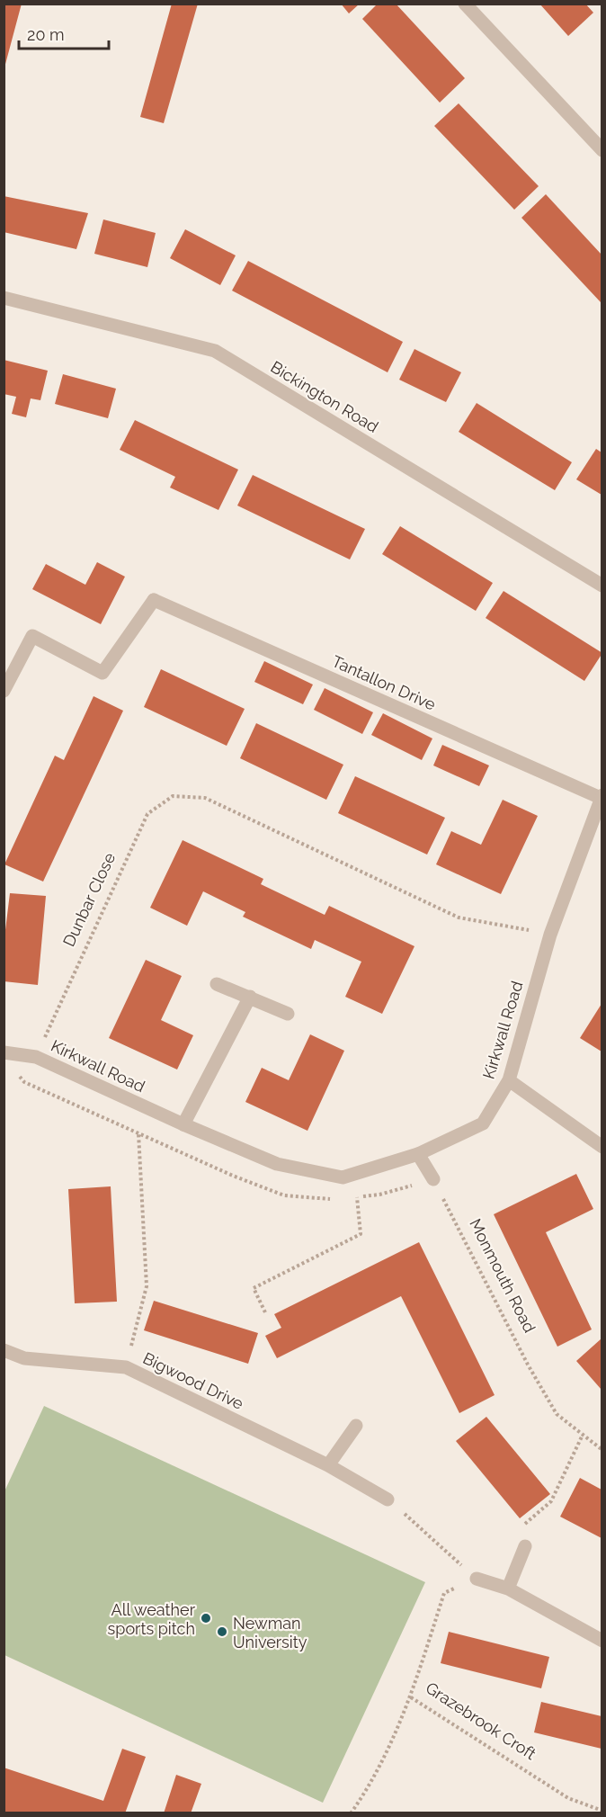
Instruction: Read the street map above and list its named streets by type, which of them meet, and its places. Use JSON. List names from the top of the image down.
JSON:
{
  "streets": {
    "street": [
      "Bickington Road",
      "Tantallon Drive",
      "Kirkwall Road",
      "Bigwood Drive"
    ],
    "path": ["Dunbar Close", "Monmouth Road", "Grazebrook Croft"]
  },
  "crossings": [
    ["Tantallon Drive", "Kirkwall Road"],
    ["Dunbar Close", "Kirkwall Road"]
  ],
  "places": ["All weather sports pitch", "Newman University"],
  "scale_bar": "20 m"
}
